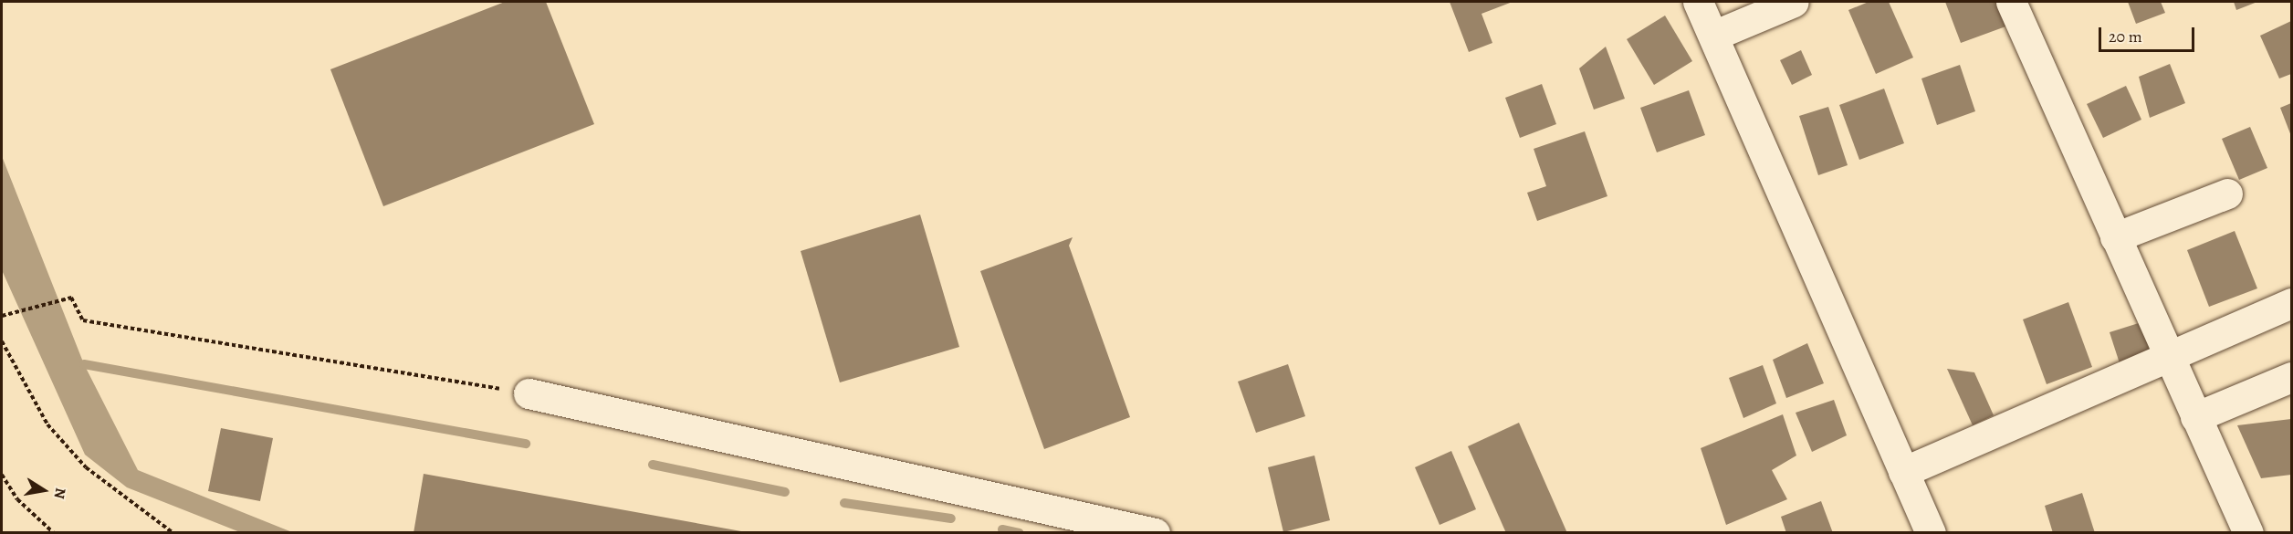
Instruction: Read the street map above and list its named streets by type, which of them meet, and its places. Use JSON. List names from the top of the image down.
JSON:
{
  "scale_bar": "20 m",
  "north": "right"
}
